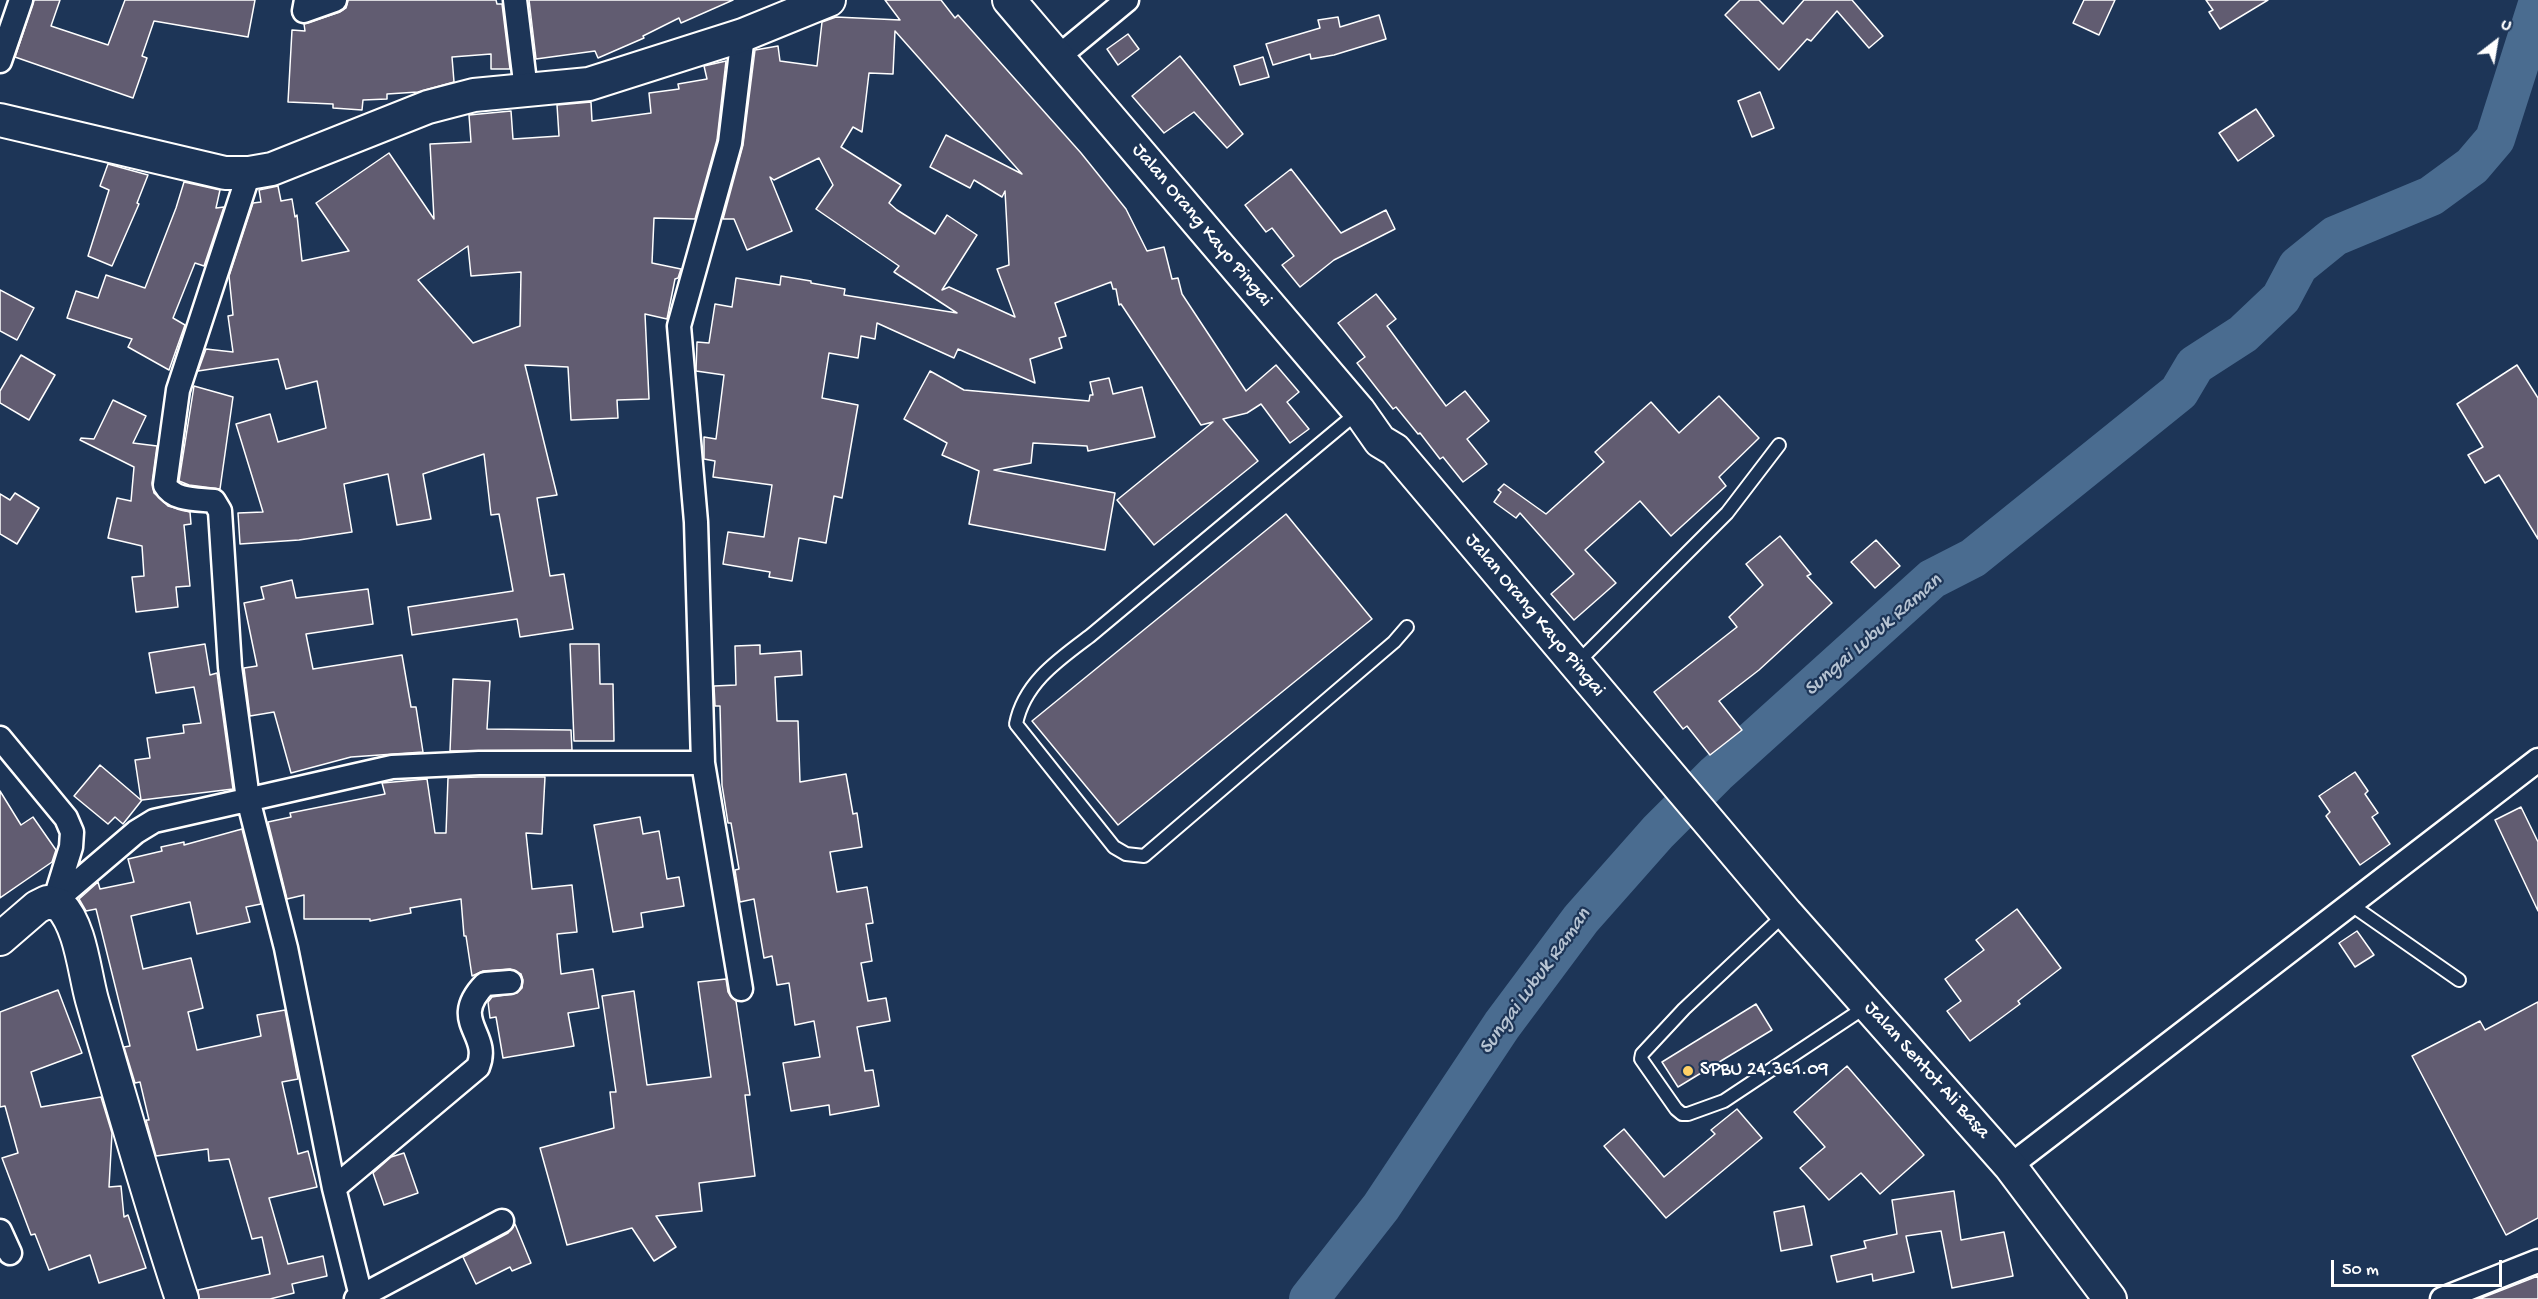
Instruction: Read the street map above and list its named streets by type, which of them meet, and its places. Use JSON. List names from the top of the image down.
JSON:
{
  "streets": {
    "main road": ["Jalan Orang Kayo Pingai", "Jalan Sentot Ali Basa"]
  },
  "crossings": [
    ["Jalan Orang Kayo Pingai", "Jalan Sentot Ali Basa"]
  ],
  "water": ["Sungai Lubuk Raman"],
  "places": ["SPBU 24.361.09"],
  "scale_bar": "50 m",
  "north": "top right"
}
